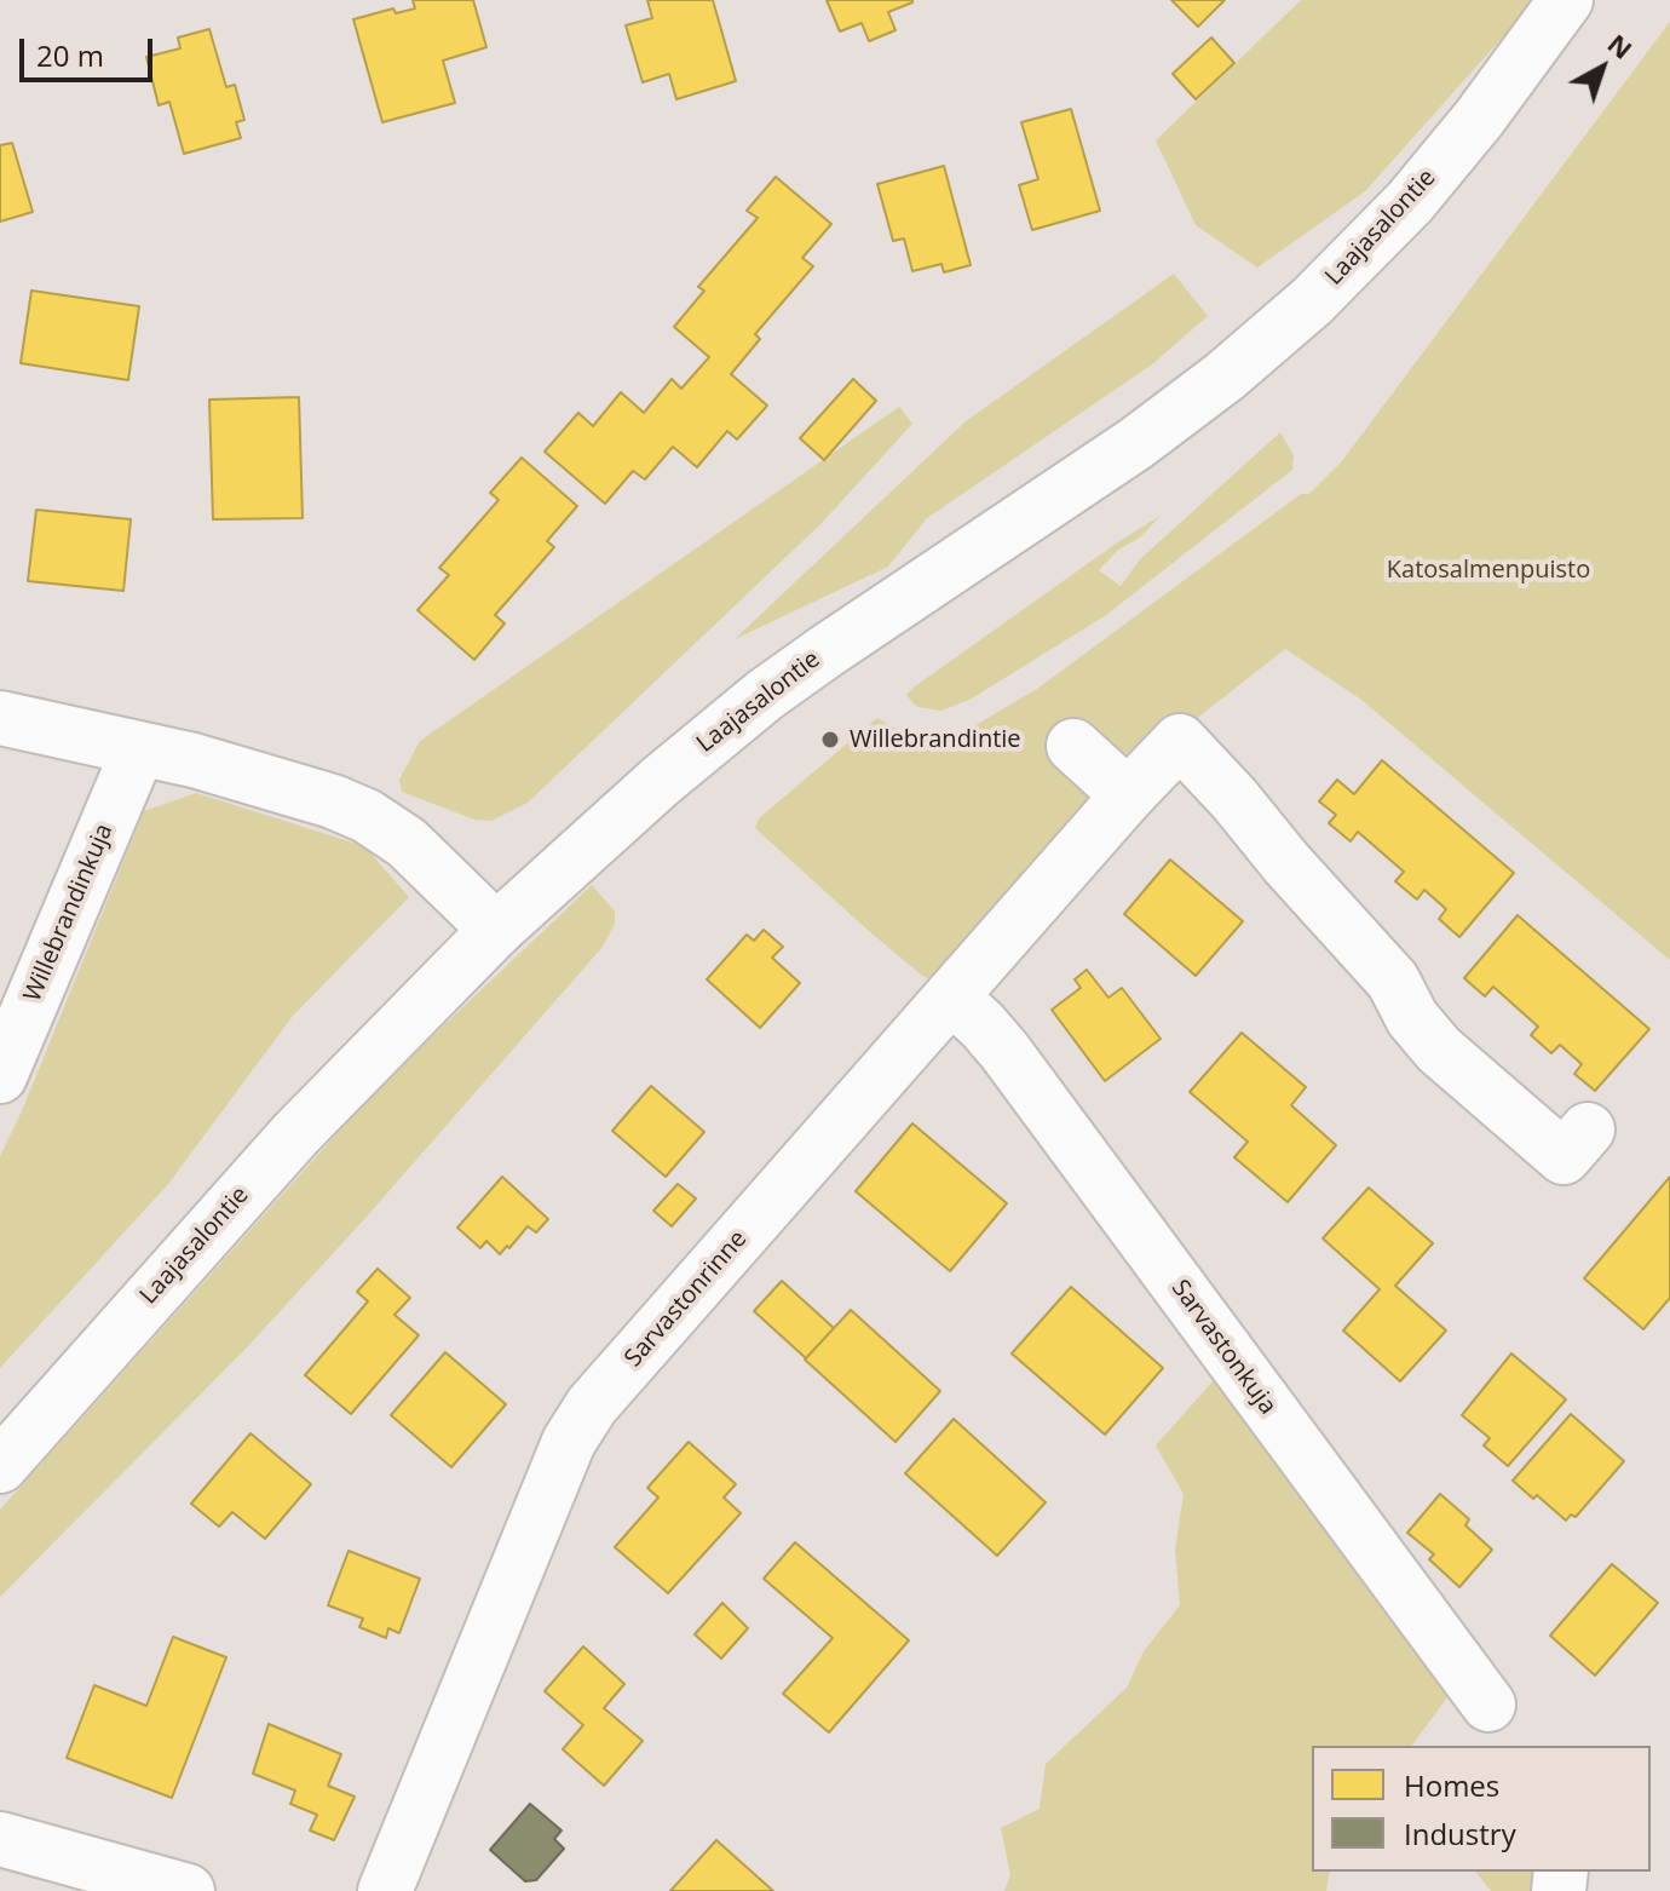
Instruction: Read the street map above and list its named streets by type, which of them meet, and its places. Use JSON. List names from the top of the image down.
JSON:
{
  "streets": {
    "street": [
      "Laajasalontie",
      "Willebrandinkuja",
      "Sarvastonrinne",
      "Sarvastonkuja"
    ]
  },
  "crossings": [
    ["Sarvastonrinne", "Sarvastonkuja"]
  ],
  "parks": ["Katosalmenpuisto"],
  "places": ["Willebrandintie"],
  "legend": ["Homes", "Industry"],
  "scale_bar": "20 m",
  "north": "top right"
}
